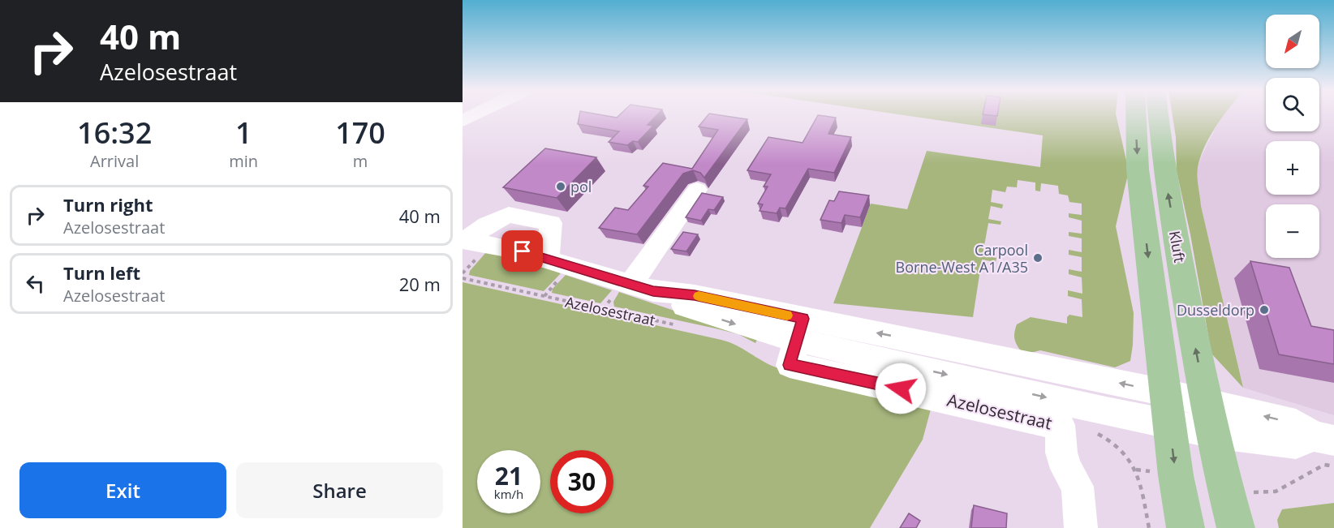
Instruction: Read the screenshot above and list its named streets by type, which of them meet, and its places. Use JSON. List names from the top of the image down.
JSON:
{
  "streets": {
    "main road": ["Kluft"],
    "street": ["Azelosestraat"]
  },
  "crossings": [
    ["Kluft", "Azelosestraat"]
  ],
  "places": ["pol", "Carpool Borne-West A1/A35", "Dusseldorp"],
  "north": "bottom left",
  "page": {
    "turn": ["40 m", "Azelosestraat"],
    "map_buttons": ["+", "−"],
    "eta": [
      "16:32",
      "Arrival",
      "1",
      "min",
      "170",
      "m"
    ],
    "list": [
      {
        "name": "Turn right",
        "note": "Azelosestraat",
        "value": "40 m"
      },
      {
        "name": "Turn left",
        "note": "Azelosestraat",
        "value": "20 m"
      }
    ],
    "speed": "21 km/h",
    "limit": "30",
    "buttons": ["Exit", "Share"]
  }
}
